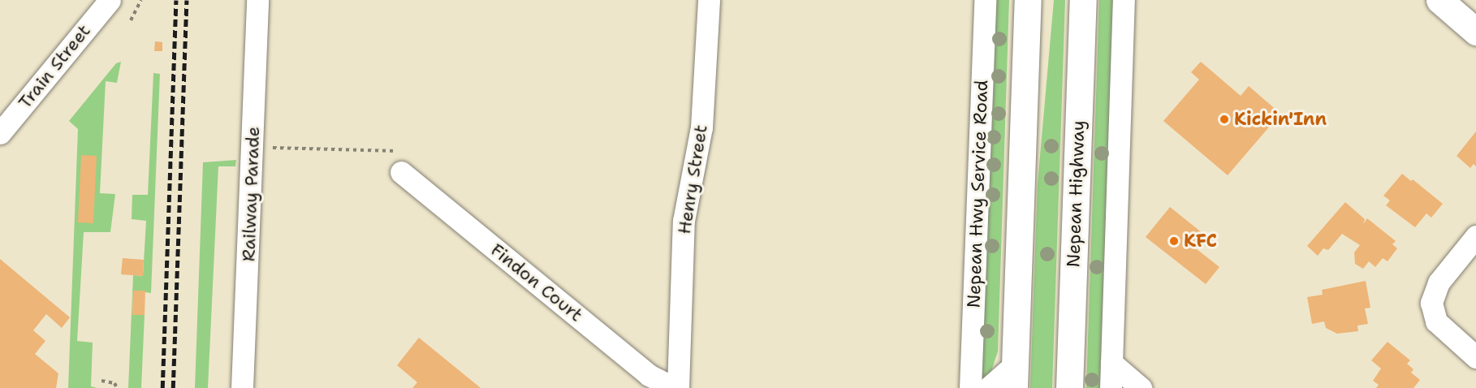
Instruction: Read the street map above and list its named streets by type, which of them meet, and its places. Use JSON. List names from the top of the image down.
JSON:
{
  "streets": {
    "main road": ["Nepean Highway"],
    "street": [
      "Train Street",
      "Henry Street",
      "Railway Parade",
      "Nepean Hwy Service Road",
      "Findon Court"
    ]
  },
  "crossings": [
    ["Henry Street", "Findon Court"]
  ],
  "places": ["Kickin'Inn", "KFC"]
}
